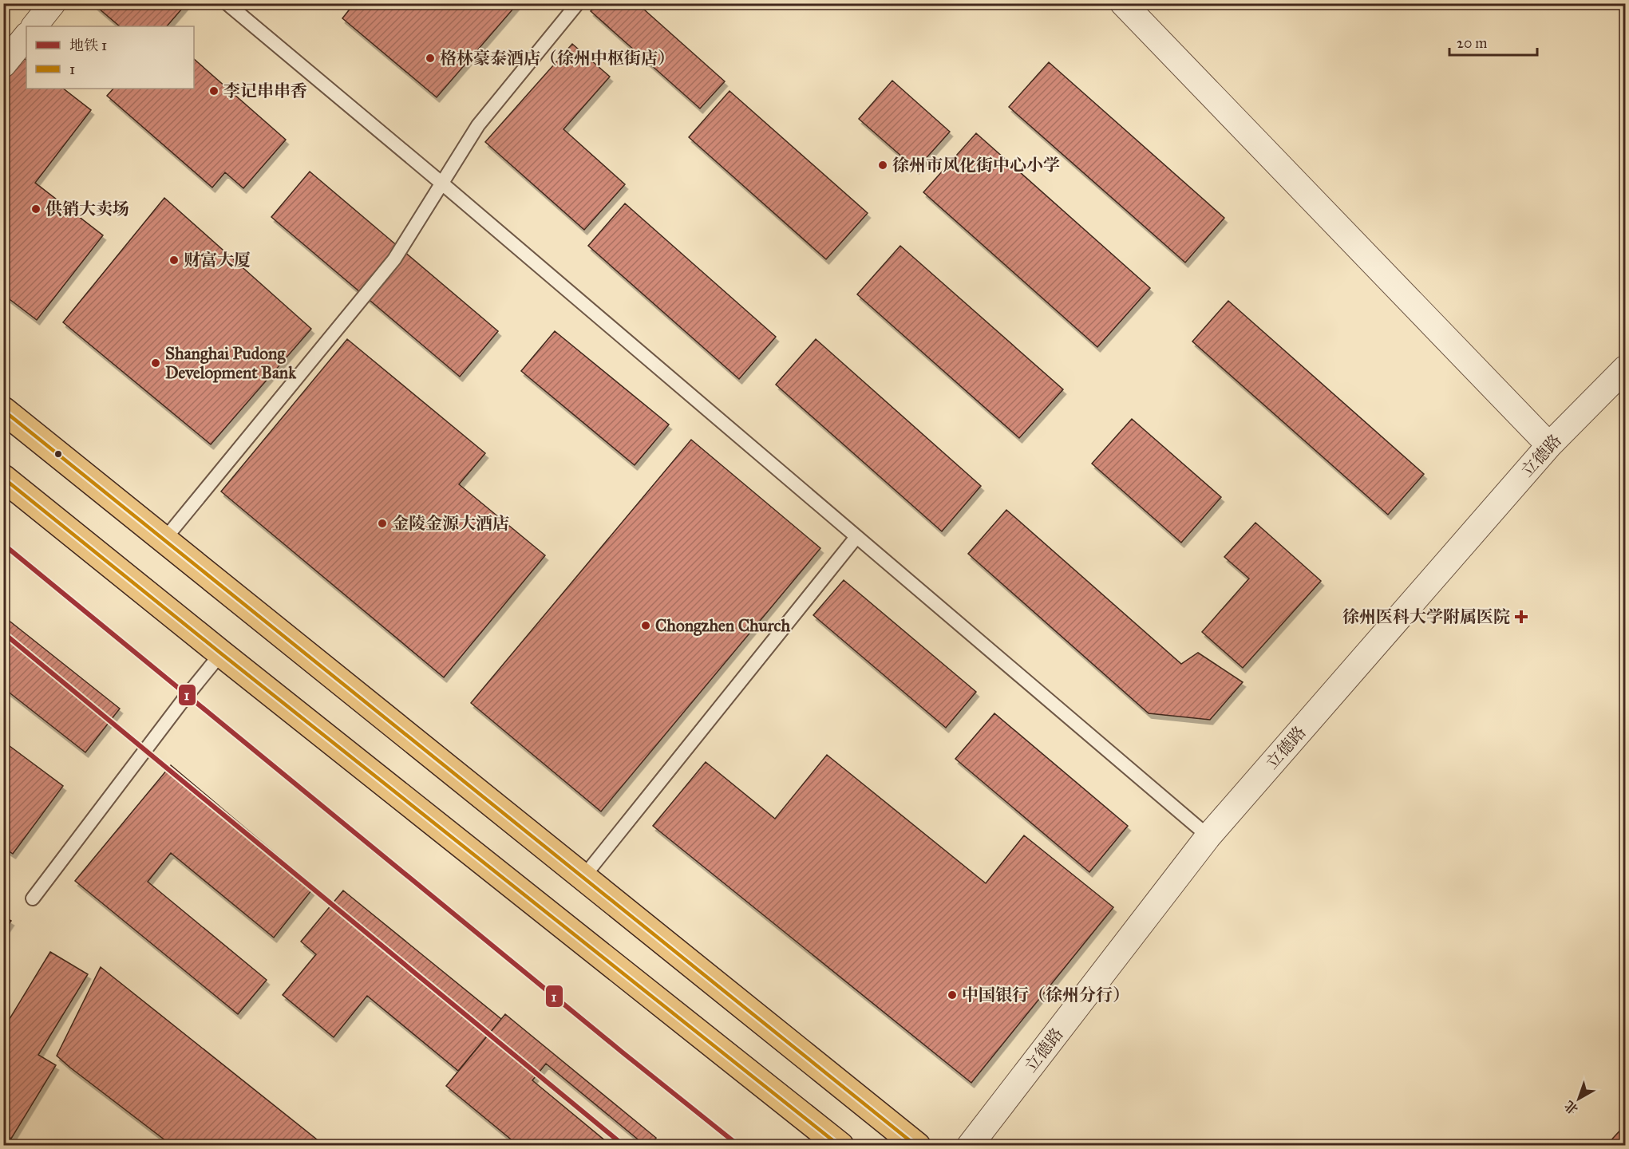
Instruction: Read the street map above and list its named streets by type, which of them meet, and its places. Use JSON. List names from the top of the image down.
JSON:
{
  "streets": {
    "street": ["立德路"]
  },
  "places": {
    "other": [
      "格林豪泰酒店（徐州中枢街店）",
      "李记串串香",
      "徐州市风化街中心小学",
      "供销大卖场",
      "财富大厦",
      "Shanghai Pudong Development Bank",
      "金陵金源大酒店",
      "Chongzhen Church",
      "中国银行（徐州分行）"
    ],
    "health": ["徐州医科大学附属医院"]
  },
  "lines": ["transit line 1", "metro line 1"],
  "legend": ["地铁 1", "1"],
  "scale_bar": "20 m",
  "north": "bottom left"
}
